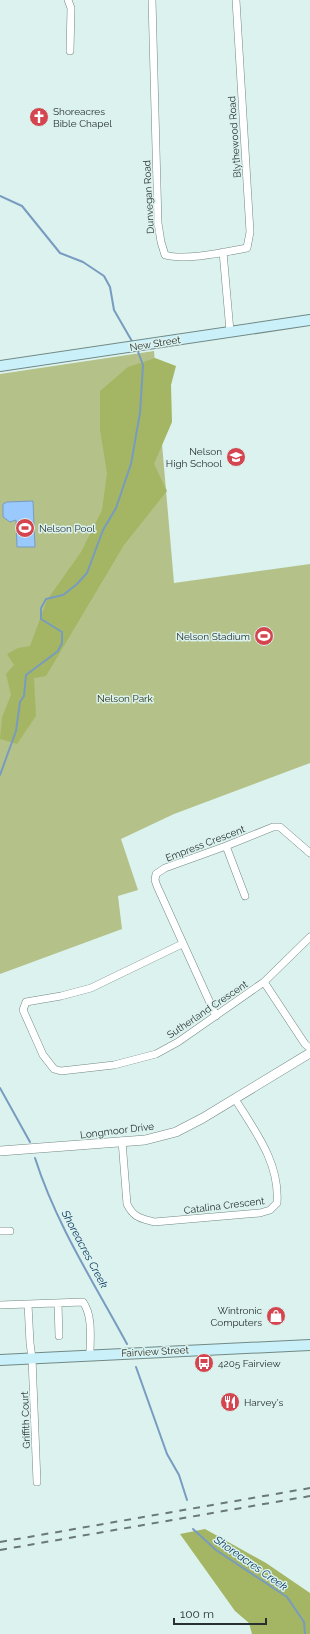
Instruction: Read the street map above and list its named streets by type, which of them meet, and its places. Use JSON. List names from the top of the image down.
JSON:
{
  "streets": {
    "main road": ["New Street", "Fairview Street"],
    "street": [
      "Blythewood Road",
      "Dunvegan Road",
      "Empress Crescent",
      "Sutherland Crescent",
      "Longmoor Drive",
      "Catalina Crescent",
      "Griffith Court"
    ]
  },
  "crossings": [
    ["Blythewood Road", "Dunvegan Road"],
    ["Empress Crescent", "Sutherland Crescent"],
    ["Longmoor Drive", "Catalina Crescent"],
    ["Fairview Street", "Griffith Court"]
  ],
  "water": ["Shoreacres Creek"],
  "parks": ["Nelson Park"],
  "places": {
    "church": ["Shoreacres Bible Chapel"],
    "school or university": ["Nelson High School"],
    "sports": ["Nelson Pool", "Nelson Stadium"],
    "shop": ["Wintronic Computers"],
    "bus stop": ["4205 Fairview"],
    "restaurant": ["Harvey's"]
  },
  "scale_bar": "100 m"
}
